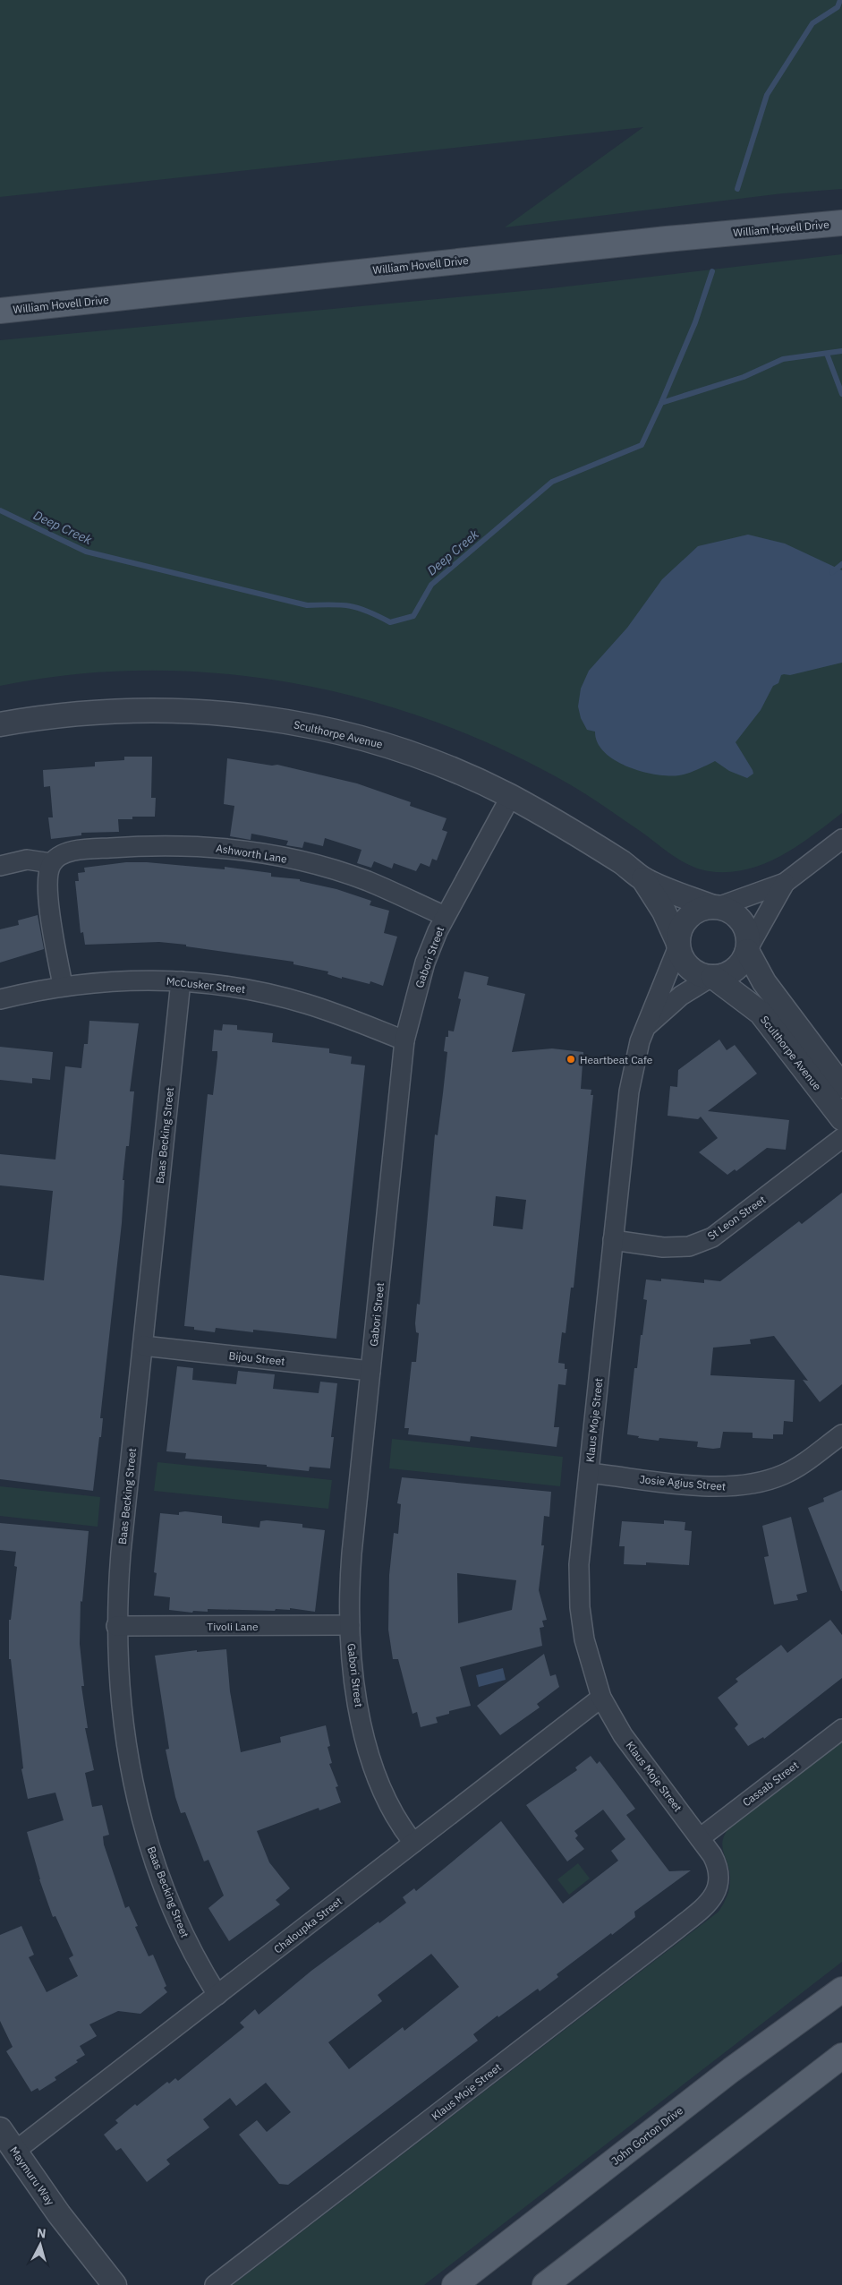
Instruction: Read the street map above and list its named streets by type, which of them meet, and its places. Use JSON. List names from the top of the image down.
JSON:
{
  "streets": {
    "main road": ["William Hovell Drive", "John Gorton Drive"],
    "street": [
      "Sculthorpe Avenue",
      "Ashworth Lane",
      "Gabori Street",
      "McCusker Street",
      "Baas Becking Street",
      "St Leon Street",
      "Bijou Street",
      "Klaus Moje Street",
      "Josie Agius Street",
      "Tivoli Lane",
      "Cassab Street",
      "Chaloupka Street",
      "Maymuru Way"
    ]
  },
  "crossings": [
    ["Sculthorpe Avenue", "Gabori Street"],
    ["Sculthorpe Avenue", "Klaus Moje Street"],
    ["Ashworth Lane", "Gabori Street"],
    ["Gabori Street", "McCusker Street"],
    ["Gabori Street", "Bijou Street"],
    ["Gabori Street", "Tivoli Lane"],
    ["Gabori Street", "Chaloupka Street"],
    ["McCusker Street", "Baas Becking Street"],
    ["Baas Becking Street", "Bijou Street"],
    ["Baas Becking Street", "Tivoli Lane"],
    ["Baas Becking Street", "Chaloupka Street"],
    ["St Leon Street", "Klaus Moje Street"],
    ["Klaus Moje Street", "Josie Agius Street"],
    ["Klaus Moje Street", "Cassab Street"],
    ["Klaus Moje Street", "Chaloupka Street"],
    ["Chaloupka Street", "Maymuru Way"]
  ],
  "water": ["Deep Creek"],
  "places": ["Heartbeat Cafe"],
  "north": "top"
}
